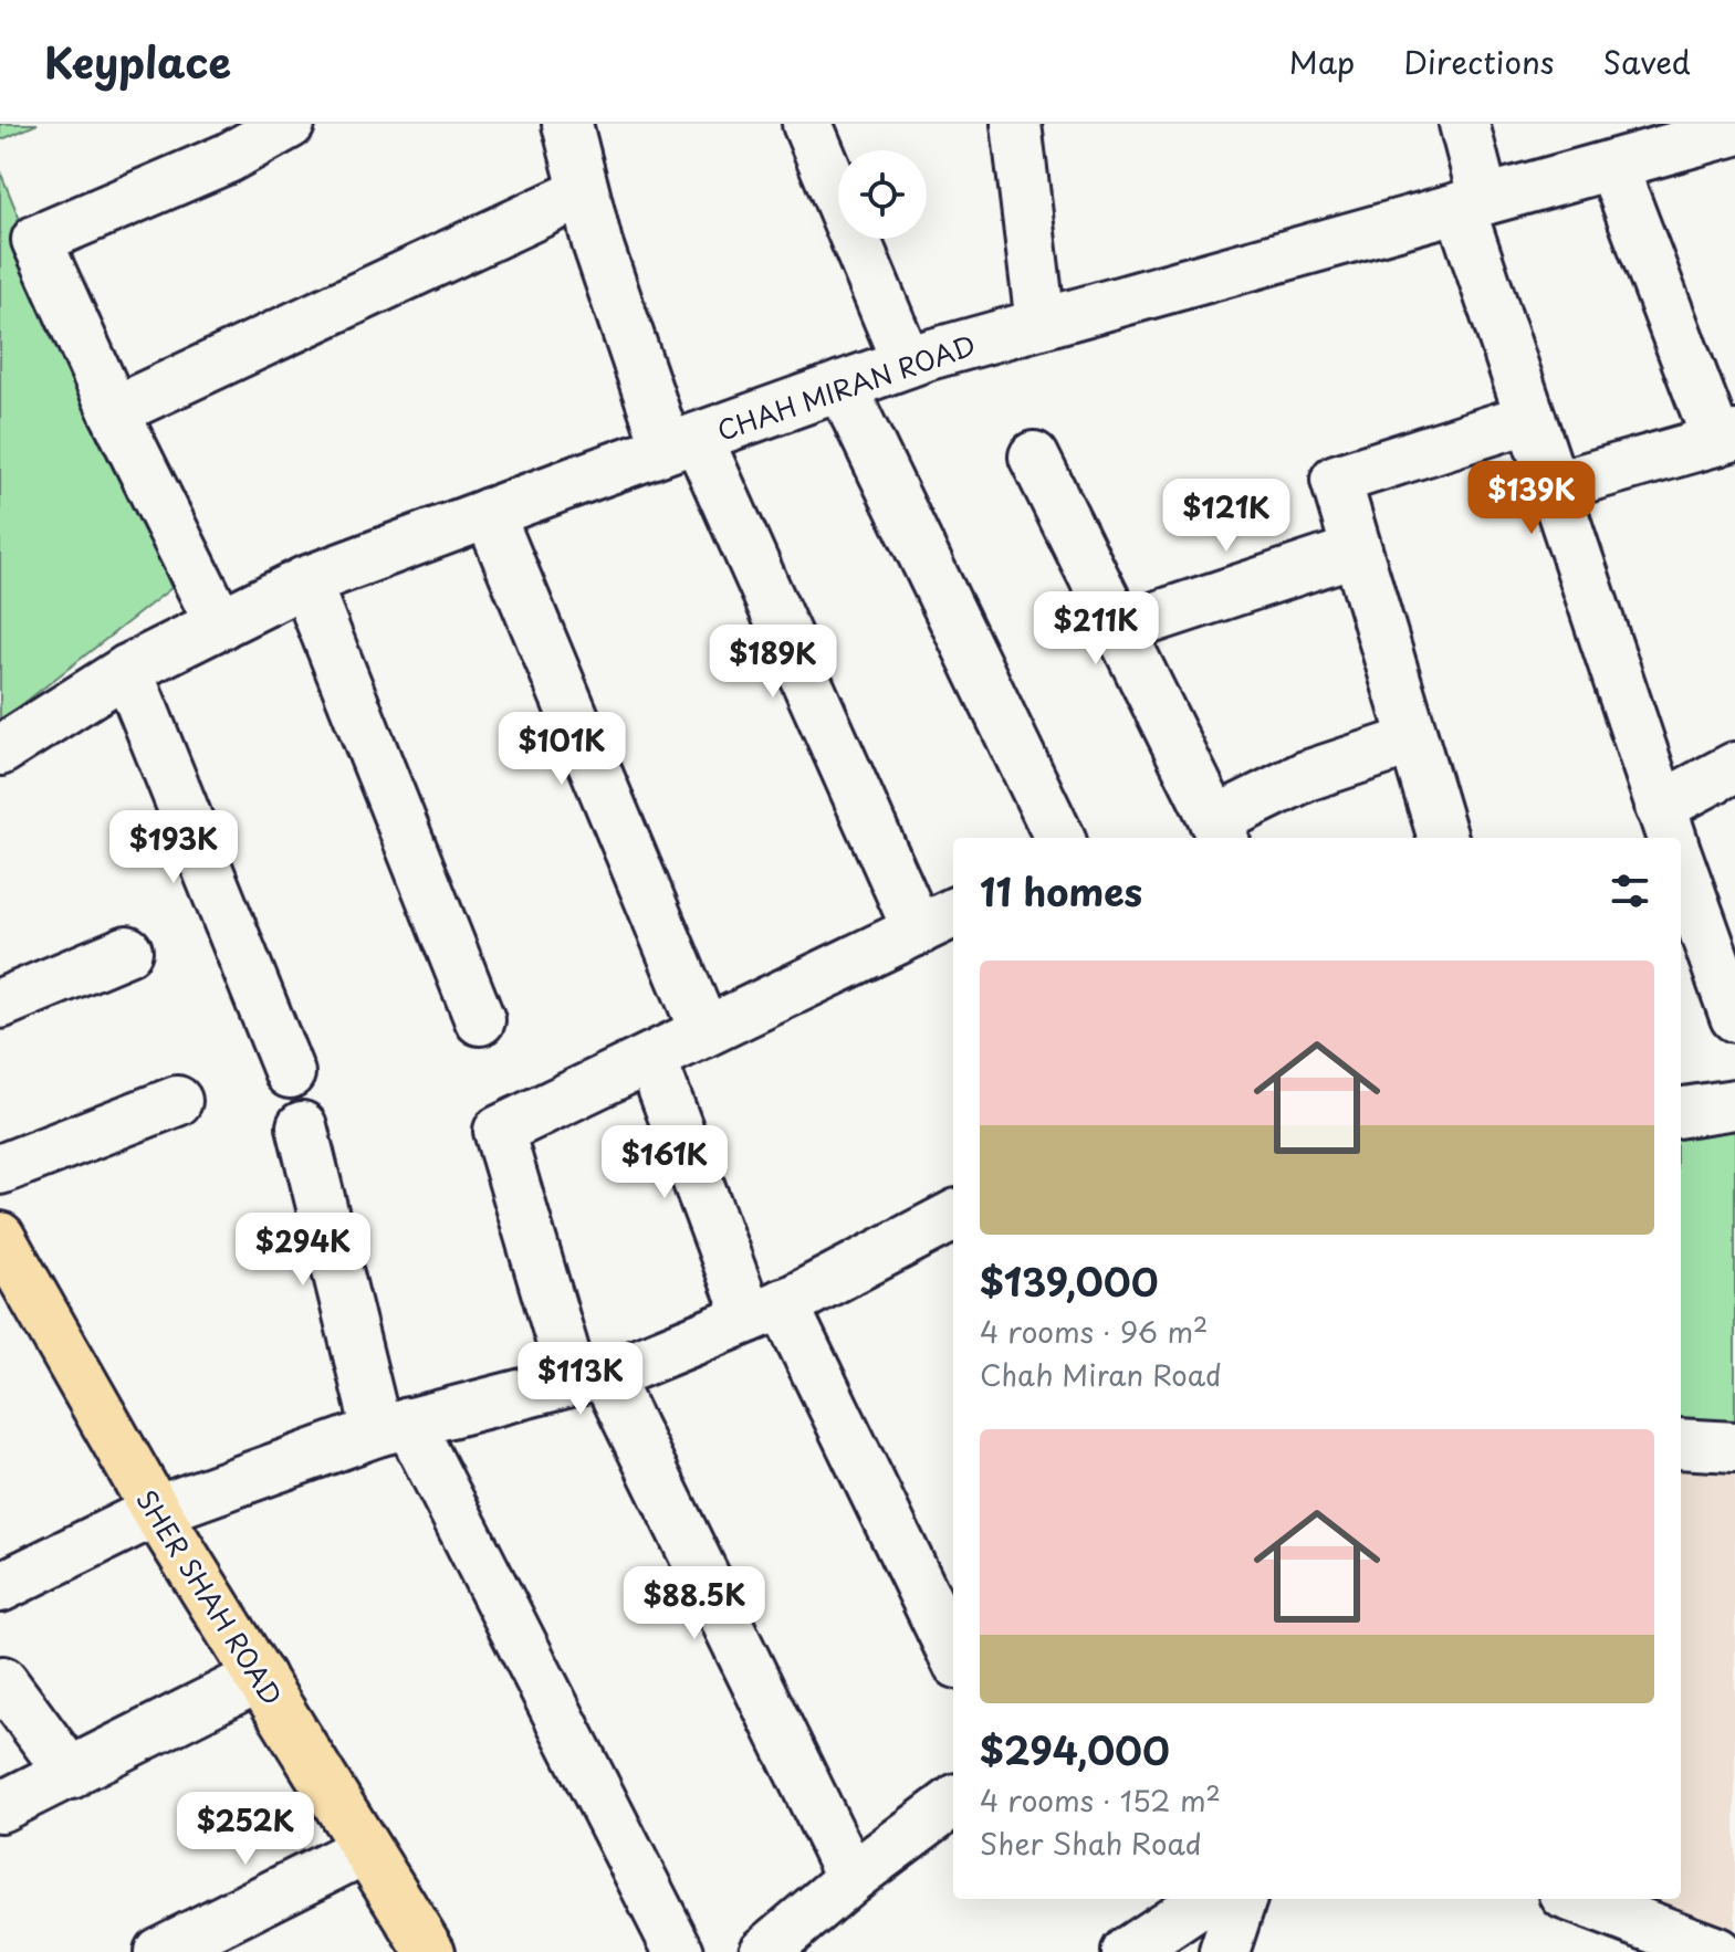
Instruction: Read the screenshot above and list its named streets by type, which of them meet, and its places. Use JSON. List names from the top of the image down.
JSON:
{
  "streets": {
    "main road": ["SHER SHAH ROAD"],
    "street": ["CHAH MIRAN ROAD"]
  },
  "page": {
    "header": "Keyplace",
    "nav": ["Map", "Directions", "Saved"],
    "price": [
      "$139K",
      "$121K",
      "$211K",
      "$189K",
      "$101K",
      "$193K",
      "$161K",
      "$294K",
      "$113K",
      "$88.5K",
      "$252K"
    ],
    "heading": "11 homes",
    "list": [
      {
        "name": "$139,000",
        "note": "4 rooms · 96 m² · Chah Miran Road"
      },
      {
        "name": "$294,000",
        "note": "4 rooms · 152 m² · Sher Shah Road"
      }
    ]
  }
}
